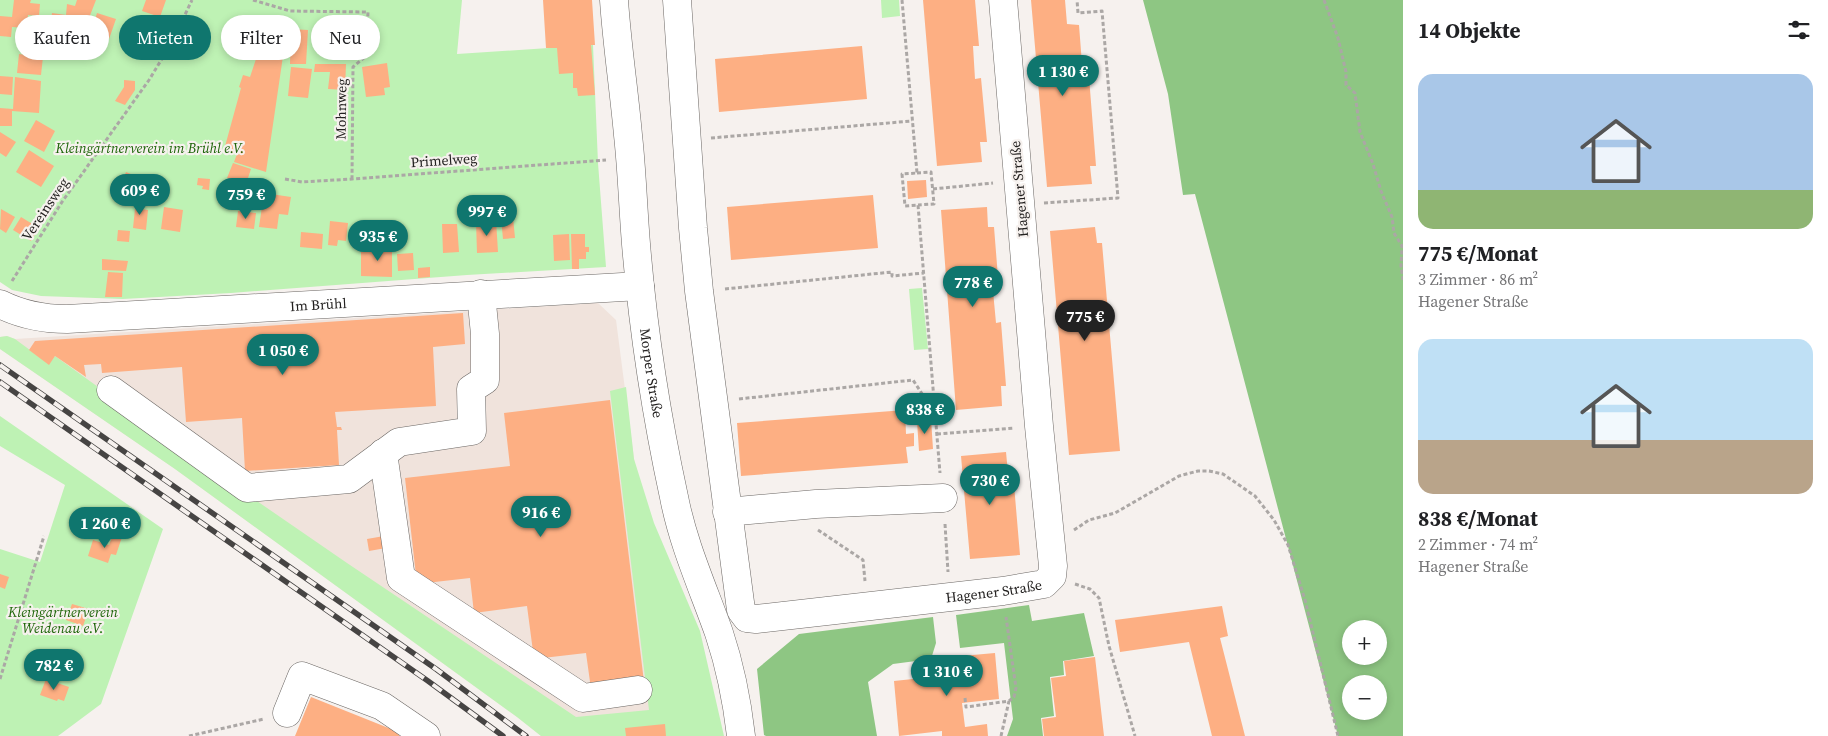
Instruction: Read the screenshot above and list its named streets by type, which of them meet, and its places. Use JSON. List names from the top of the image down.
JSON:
{
  "streets": {
    "street": ["Hagener Straße", "Im Brühl", "Morper Straße"],
    "path": ["Mohnweg", "Primelweg", "Vereinsweg"]
  },
  "crossings": [
    ["Mohnweg", "Primelweg"],
    ["Vereinsweg", "Im Brühl"],
    ["Im Brühl", "Morper Straße"]
  ],
  "parks": ["Kleingärtnerverein im Brühl e.V.", "Kleingärtnerverein Weidenau e.V."],
  "page": {
    "heading": "14 Objekte",
    "chip": [
      "Kaufen",
      "Mieten",
      "Filter",
      "Neu"
    ],
    "price": [
      "1 130 €",
      "609 €",
      "759 €",
      "997 €",
      "935 €",
      "778 €",
      "775 €",
      "1 050 €",
      "838 €",
      "730 €",
      "916 €",
      "1 260 €",
      "782 €",
      "1 310 €"
    ],
    "list": [
      {
        "name": "775 €/Monat",
        "note": "3 Zimmer · 86 m² · Hagener Straße"
      },
      {
        "name": "838 €/Monat",
        "note": "2 Zimmer · 74 m² · Hagener Straße"
      }
    ],
    "map_buttons": ["+", "−"]
  }
}
